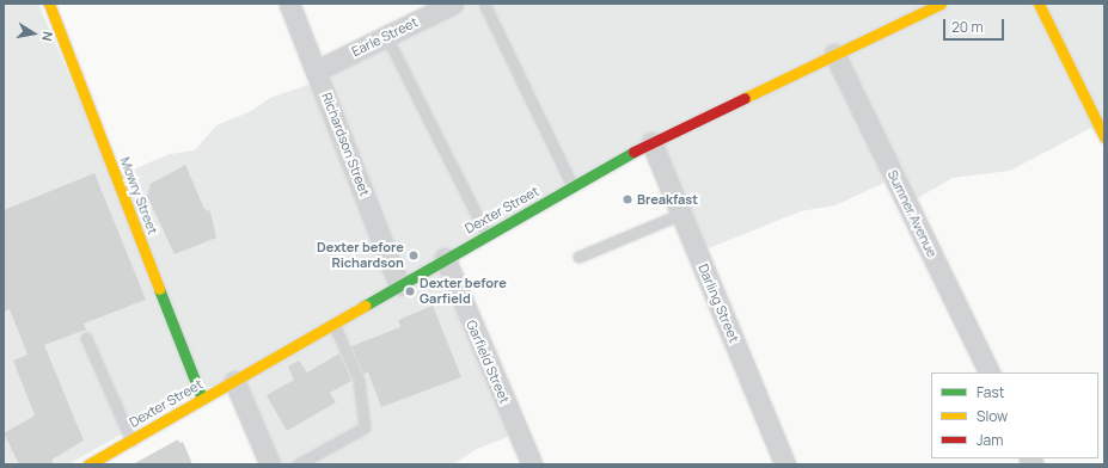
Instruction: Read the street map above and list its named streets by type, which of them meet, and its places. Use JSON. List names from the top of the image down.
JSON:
{
  "streets": {
    "main road": ["Mowry Street", "Dexter Street"],
    "street": [
      "Earle Street",
      "Richardson Street",
      "Sumner Avenue",
      "Darling Street",
      "Garfield Street"
    ]
  },
  "crossings": [
    ["Earle Street", "Richardson Street"],
    ["Richardson Street", "Dexter Street"],
    ["Mowry Street", "Dexter Street"],
    ["Dexter Street", "Sumner Avenue"],
    ["Dexter Street", "Darling Street"],
    ["Dexter Street", "Garfield Street"]
  ],
  "places": ["Breakfast", "Dexter before Richardson", "Dexter before Garfield"],
  "legend": ["Fast", "Slow", "Jam"],
  "scale_bar": "20 m",
  "north": "right"
}
